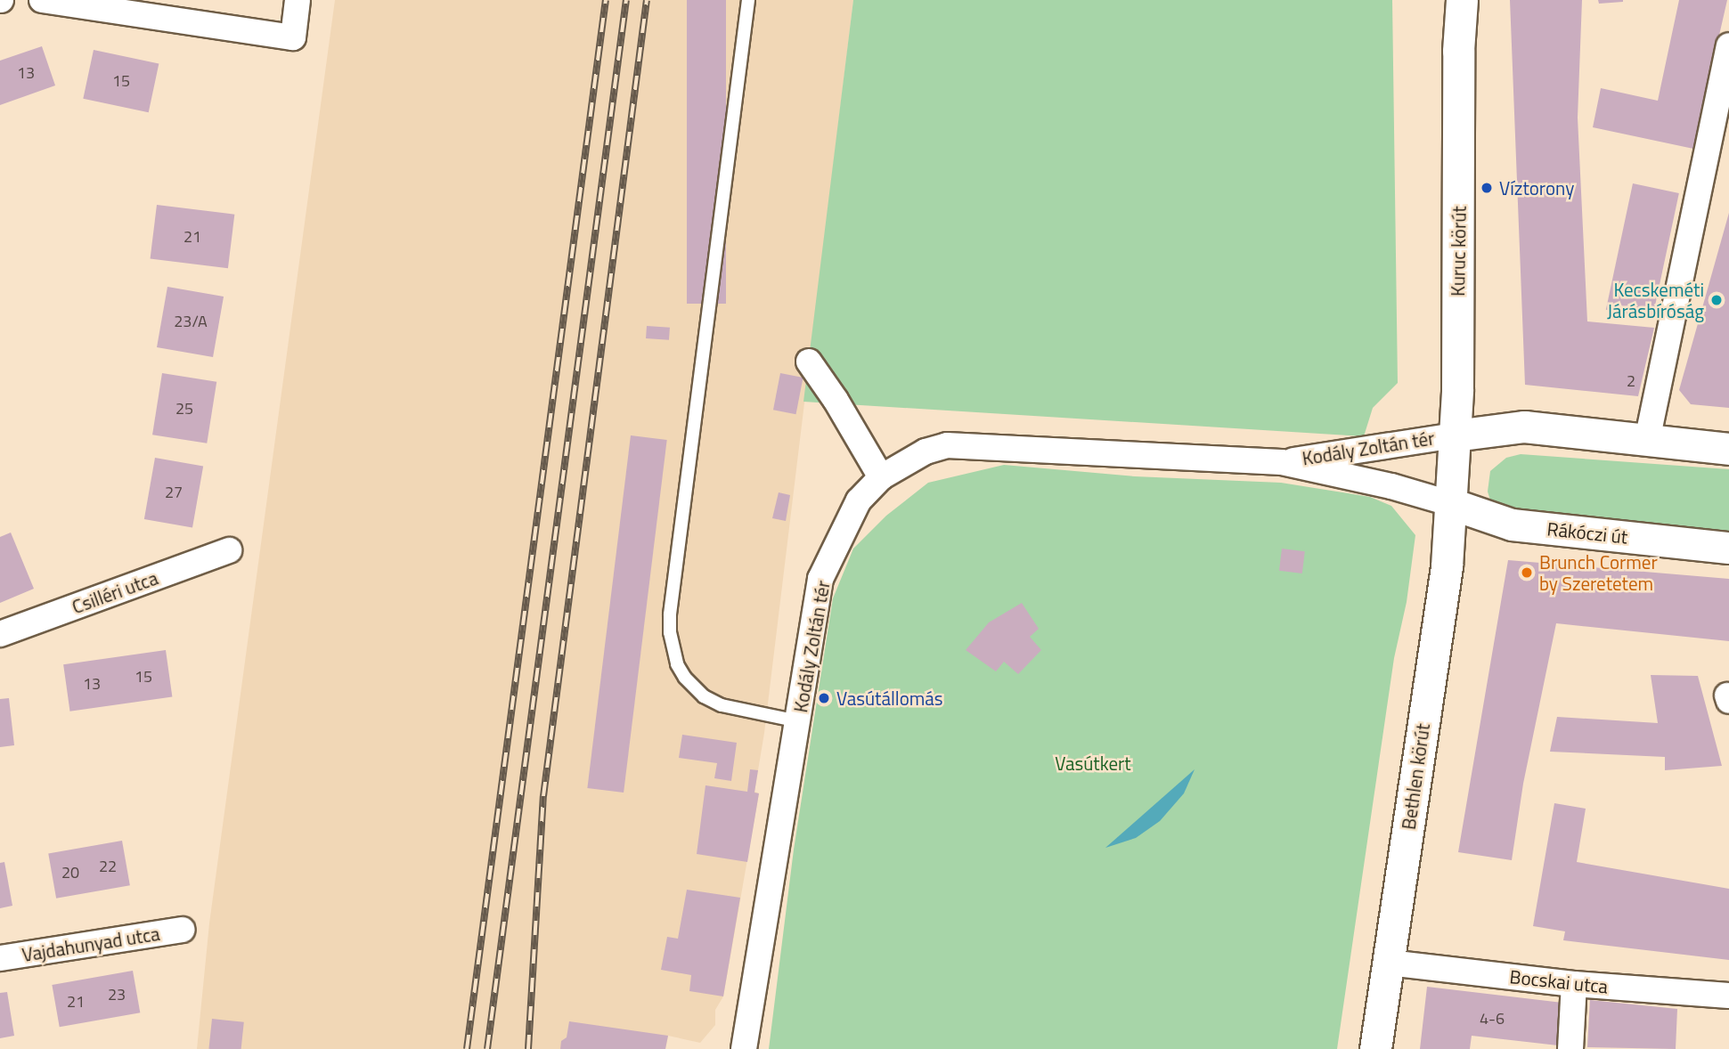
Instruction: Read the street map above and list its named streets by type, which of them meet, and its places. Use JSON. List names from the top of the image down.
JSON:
{
  "streets": {
    "street": [
      "Kuruc körút",
      "Kodály Zoltán tér",
      "Rákóczi út",
      "Csilléri utca",
      "Bethlen körút",
      "Vajdahunyad utca",
      "Bocskai utca"
    ]
  },
  "crossings": [
    ["Kuruc körút", "Kodály Zoltán tér"],
    ["Kuruc körút", "Rákóczi út"],
    ["Kuruc körút", "Bethlen körút"],
    ["Kodály Zoltán tér", "Rákóczi út"],
    ["Kodály Zoltán tér", "Bethlen körút"],
    ["Rákóczi út", "Bethlen körút"],
    ["Bethlen körút", "Bocskai utca"]
  ],
  "parks": ["Vasútkert"],
  "places": [
    "Víztorony",
    "Kecskeméti Járásbíróság",
    "Brunch Cormer by Szeretetem",
    "Vasútállomás"
  ],
  "house_numbers": [
    "13",
    "15",
    "21",
    "23/A",
    "2",
    "25",
    "27",
    "15",
    "13",
    "22",
    "20",
    "23",
    "21",
    "4-6"
  ]
}
